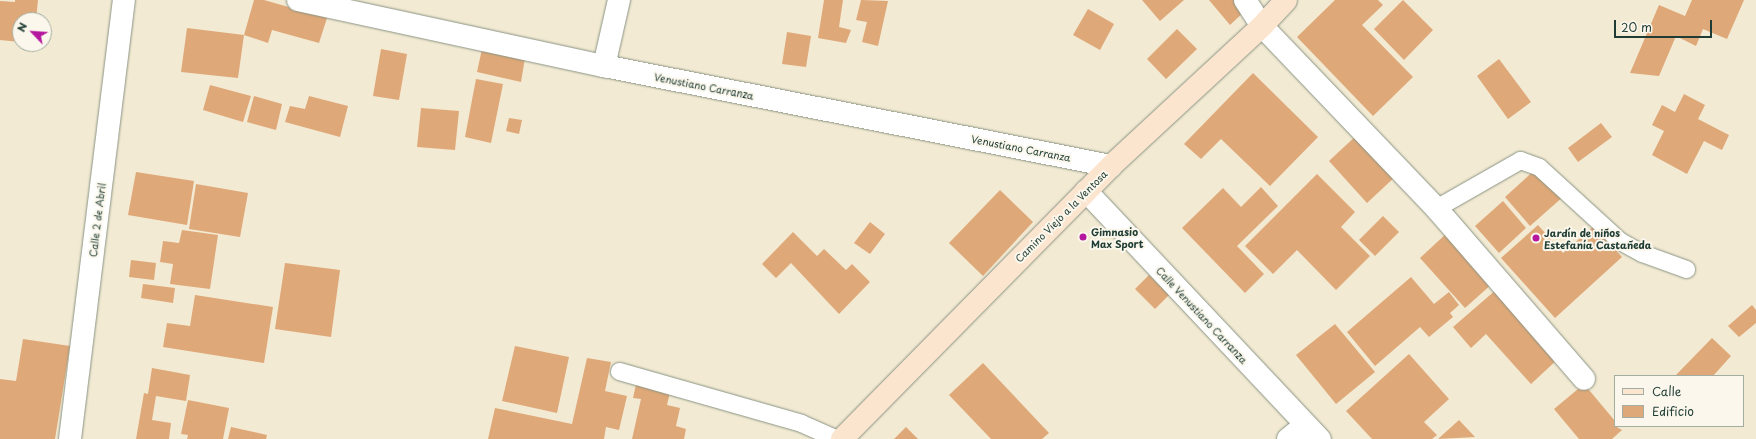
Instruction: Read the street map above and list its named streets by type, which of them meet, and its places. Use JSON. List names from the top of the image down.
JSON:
{
  "streets": {
    "main road": ["Camino Viejo a la Ventosa"],
    "street": ["Venustiano Carranza", "Calle 2 de Abril", "Calle Venustiano Carranza"]
  },
  "crossings": [
    ["Venustiano Carranza", "Camino Viejo a la Ventosa"],
    ["Camino Viejo a la Ventosa", "Calle Venustiano Carranza"]
  ],
  "places": ["Gimnasio Max Sport", "Jardín de niños Estefanía Castañeda"],
  "legend": ["Calle", "Edificio"],
  "scale_bar": "20 m",
  "north": "top left"
}
